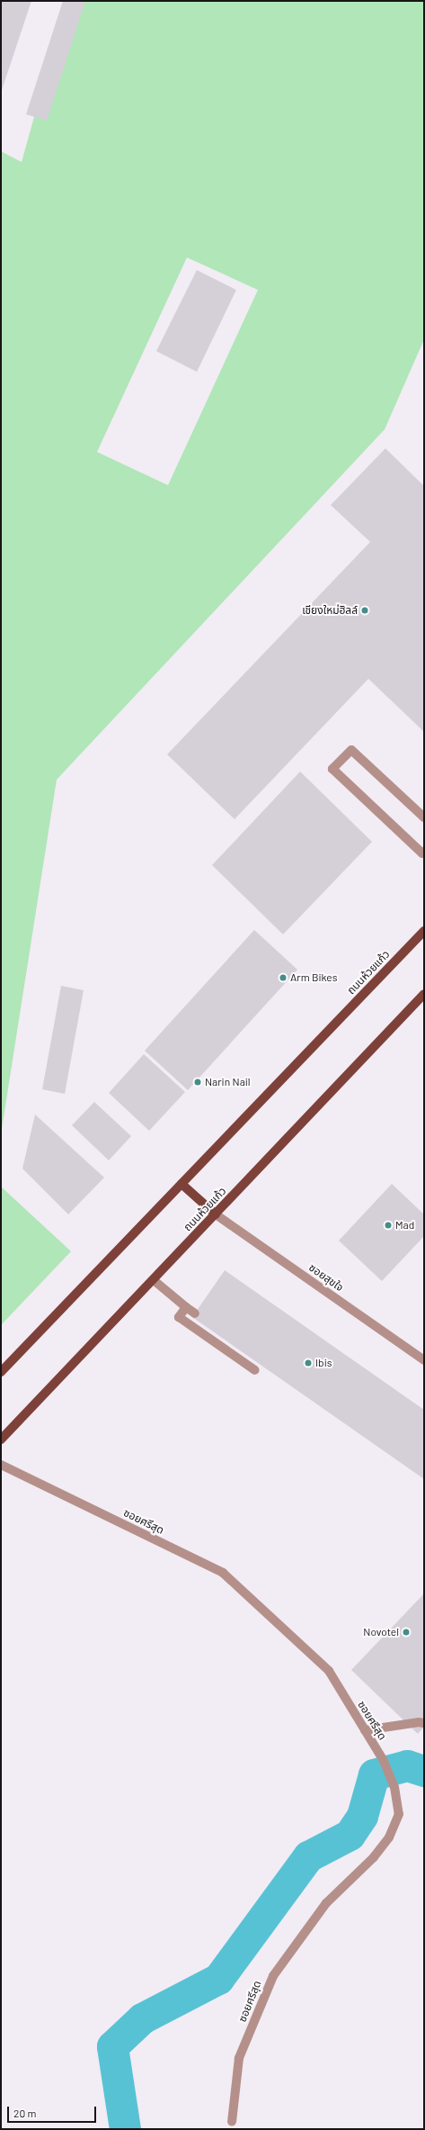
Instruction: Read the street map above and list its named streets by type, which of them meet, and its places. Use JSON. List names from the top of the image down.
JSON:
{
  "streets": {
    "main road": ["ถนนห้วยแก้ว"],
    "street": ["ซอยสุขใจ", "ซอยศรีสุด"]
  },
  "crossings": [
    ["ถนนห้วยแก้ว", "ซอยสุขใจ"]
  ],
  "places": [
    "เชียงใหม่ฮิลล์",
    "Arm Bikes",
    "Narin Nail",
    "Mad",
    "Ibis",
    "Novotel"
  ],
  "scale_bar": "20 m"
}
